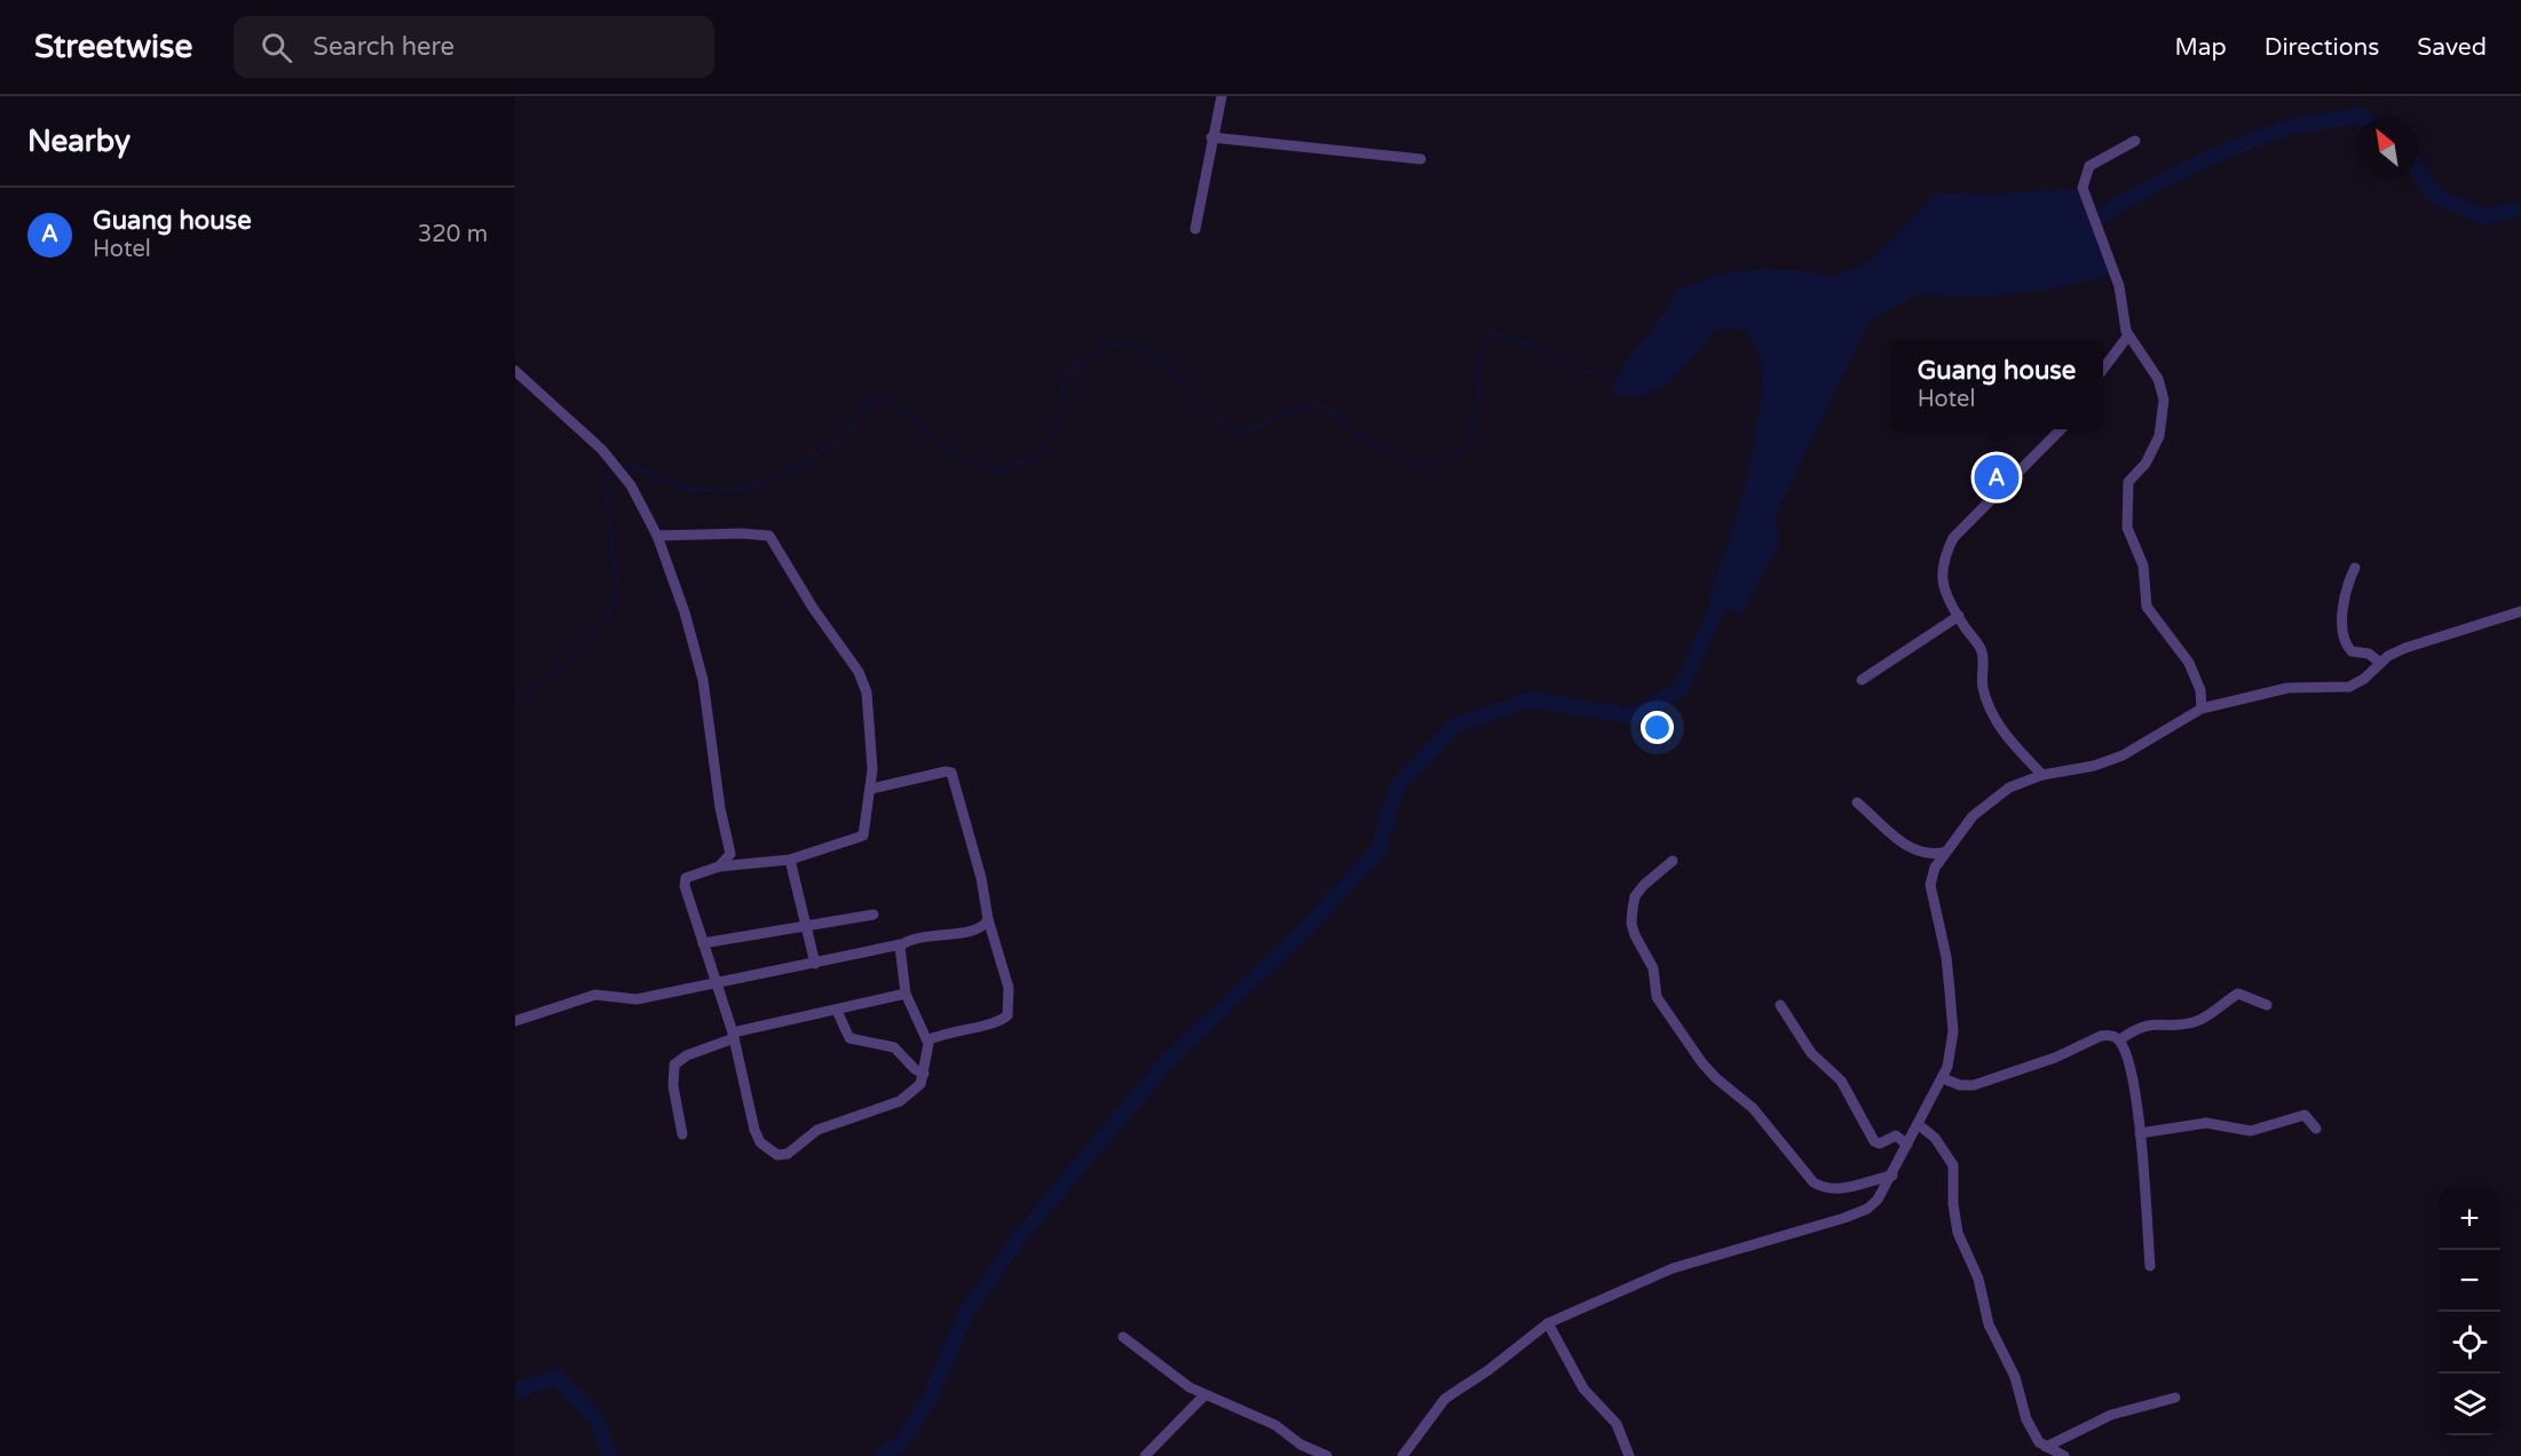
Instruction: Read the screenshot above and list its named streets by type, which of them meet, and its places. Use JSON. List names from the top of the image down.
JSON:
{
  "north": "top left",
  "page": {
    "header": "Streetwise",
    "search": "Search here",
    "nav": ["Map", "Directions", "Saved"],
    "heading": "Nearby",
    "list": [
      {
        "mark": "A",
        "name": "Guang house",
        "note": "Hotel",
        "value": "320 m"
      }
    ],
    "popup": ["Guang house", "Hotel"],
    "pins": "A",
    "map_buttons": ["+", "−"]
  }
}
